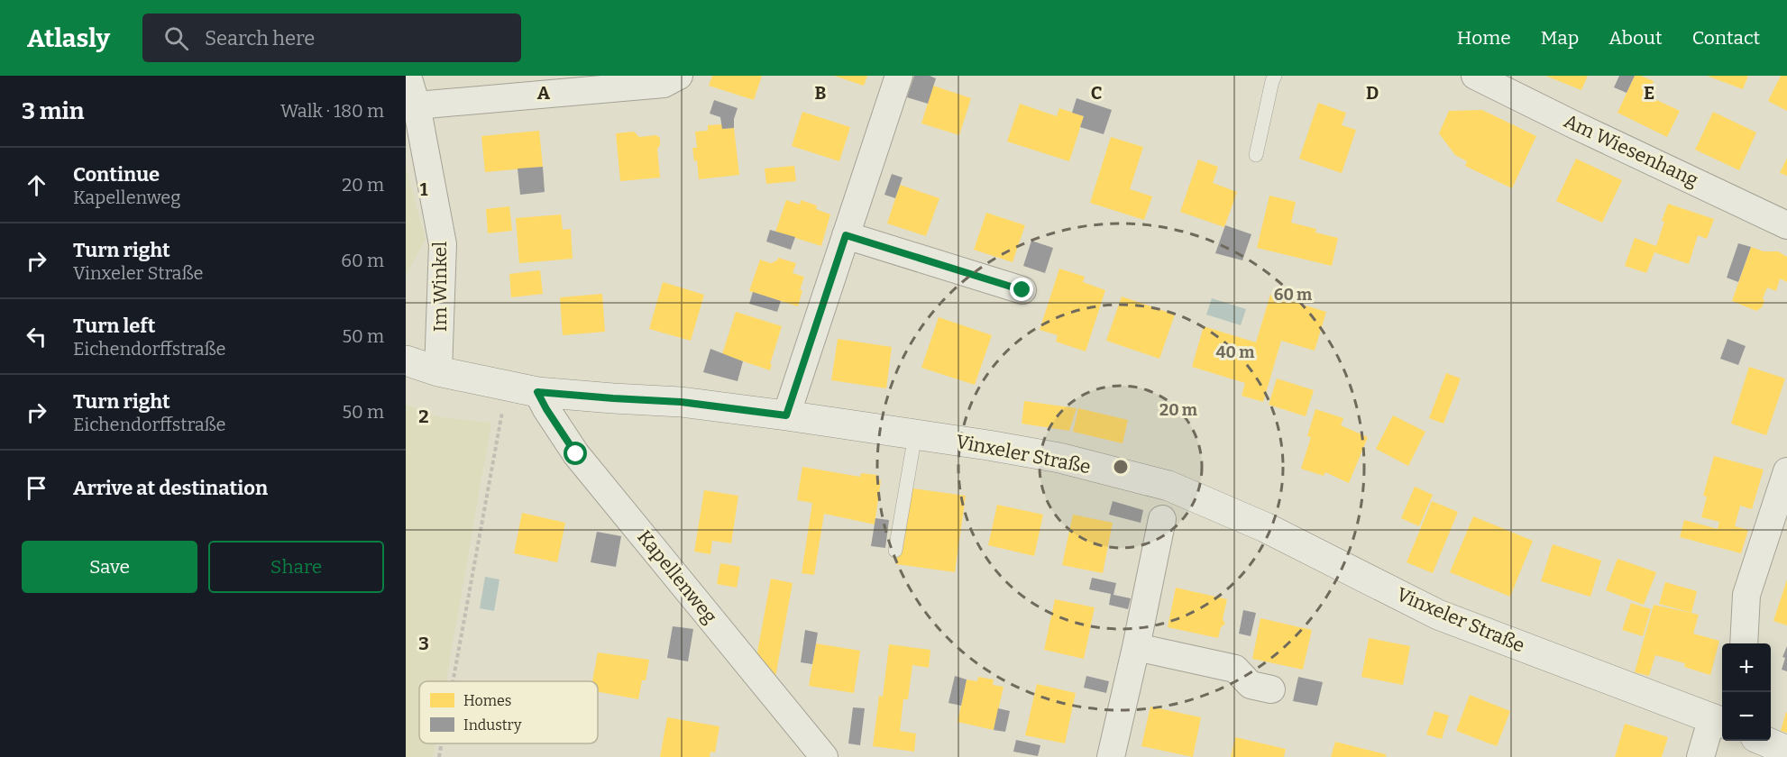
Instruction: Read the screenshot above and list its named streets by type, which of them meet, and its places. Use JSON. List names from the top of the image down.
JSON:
{
  "streets": {
    "main road": ["Vinxeler Straße"],
    "street": ["Am Wiesenhang", "Im Winkel", "Kapellenweg"]
  },
  "crossings": [
    ["Im Winkel", "Vinxeler Straße"],
    ["Vinxeler Straße", "Kapellenweg"]
  ],
  "legend": ["Homes", "Industry"],
  "page": {
    "header": "Atlasly",
    "search": "Search here",
    "nav": [
      "Home",
      "Map",
      "About",
      "Contact"
    ],
    "heading": ["3 min", "Walk · 180 m"],
    "list": [
      ["Continue", "Kapellenweg", "20 m"],
      ["Turn right", "Vinxeler Straße", "60 m"],
      ["Turn left", "Eichendorffstraße", "50 m"],
      ["Turn right", "Eichendorffstraße", "50 m"],
      "Arrive at destination"
    ],
    "buttons": ["Save", "Share"],
    "map_buttons": ["+", "−"]
  },
  "grid": {
    "columns": [
      "A",
      "B",
      "C",
      "D",
      "E"
    ],
    "rows": ["1", "2", "3"]
  },
  "rings": ["60 m", "40 m", "20 m"]
}
